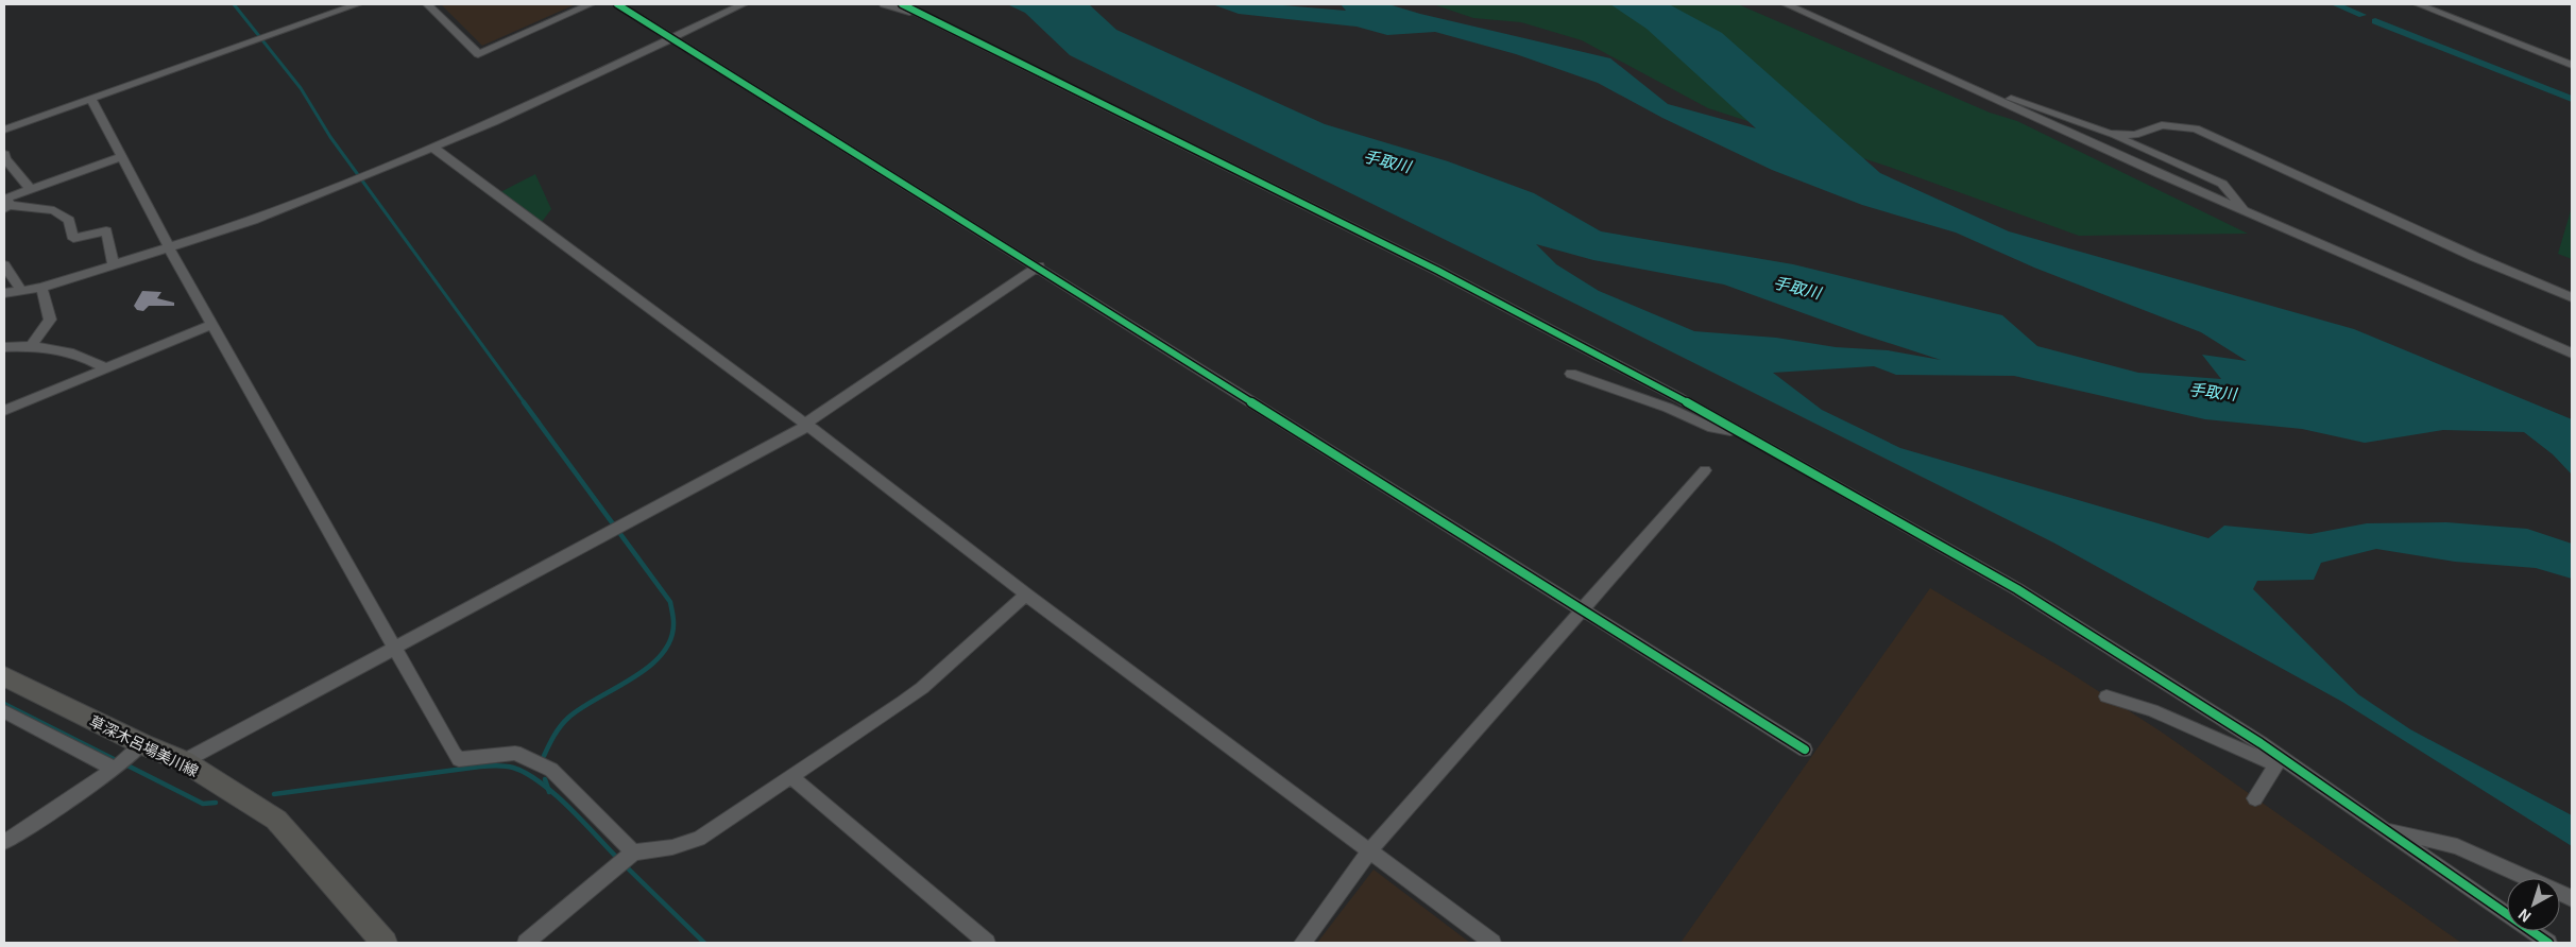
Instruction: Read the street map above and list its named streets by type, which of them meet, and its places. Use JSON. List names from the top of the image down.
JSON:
{
  "streets": {
    "main road": ["草深木呂場美川線"]
  },
  "water": ["手取川"],
  "north": "bottom left"
}
